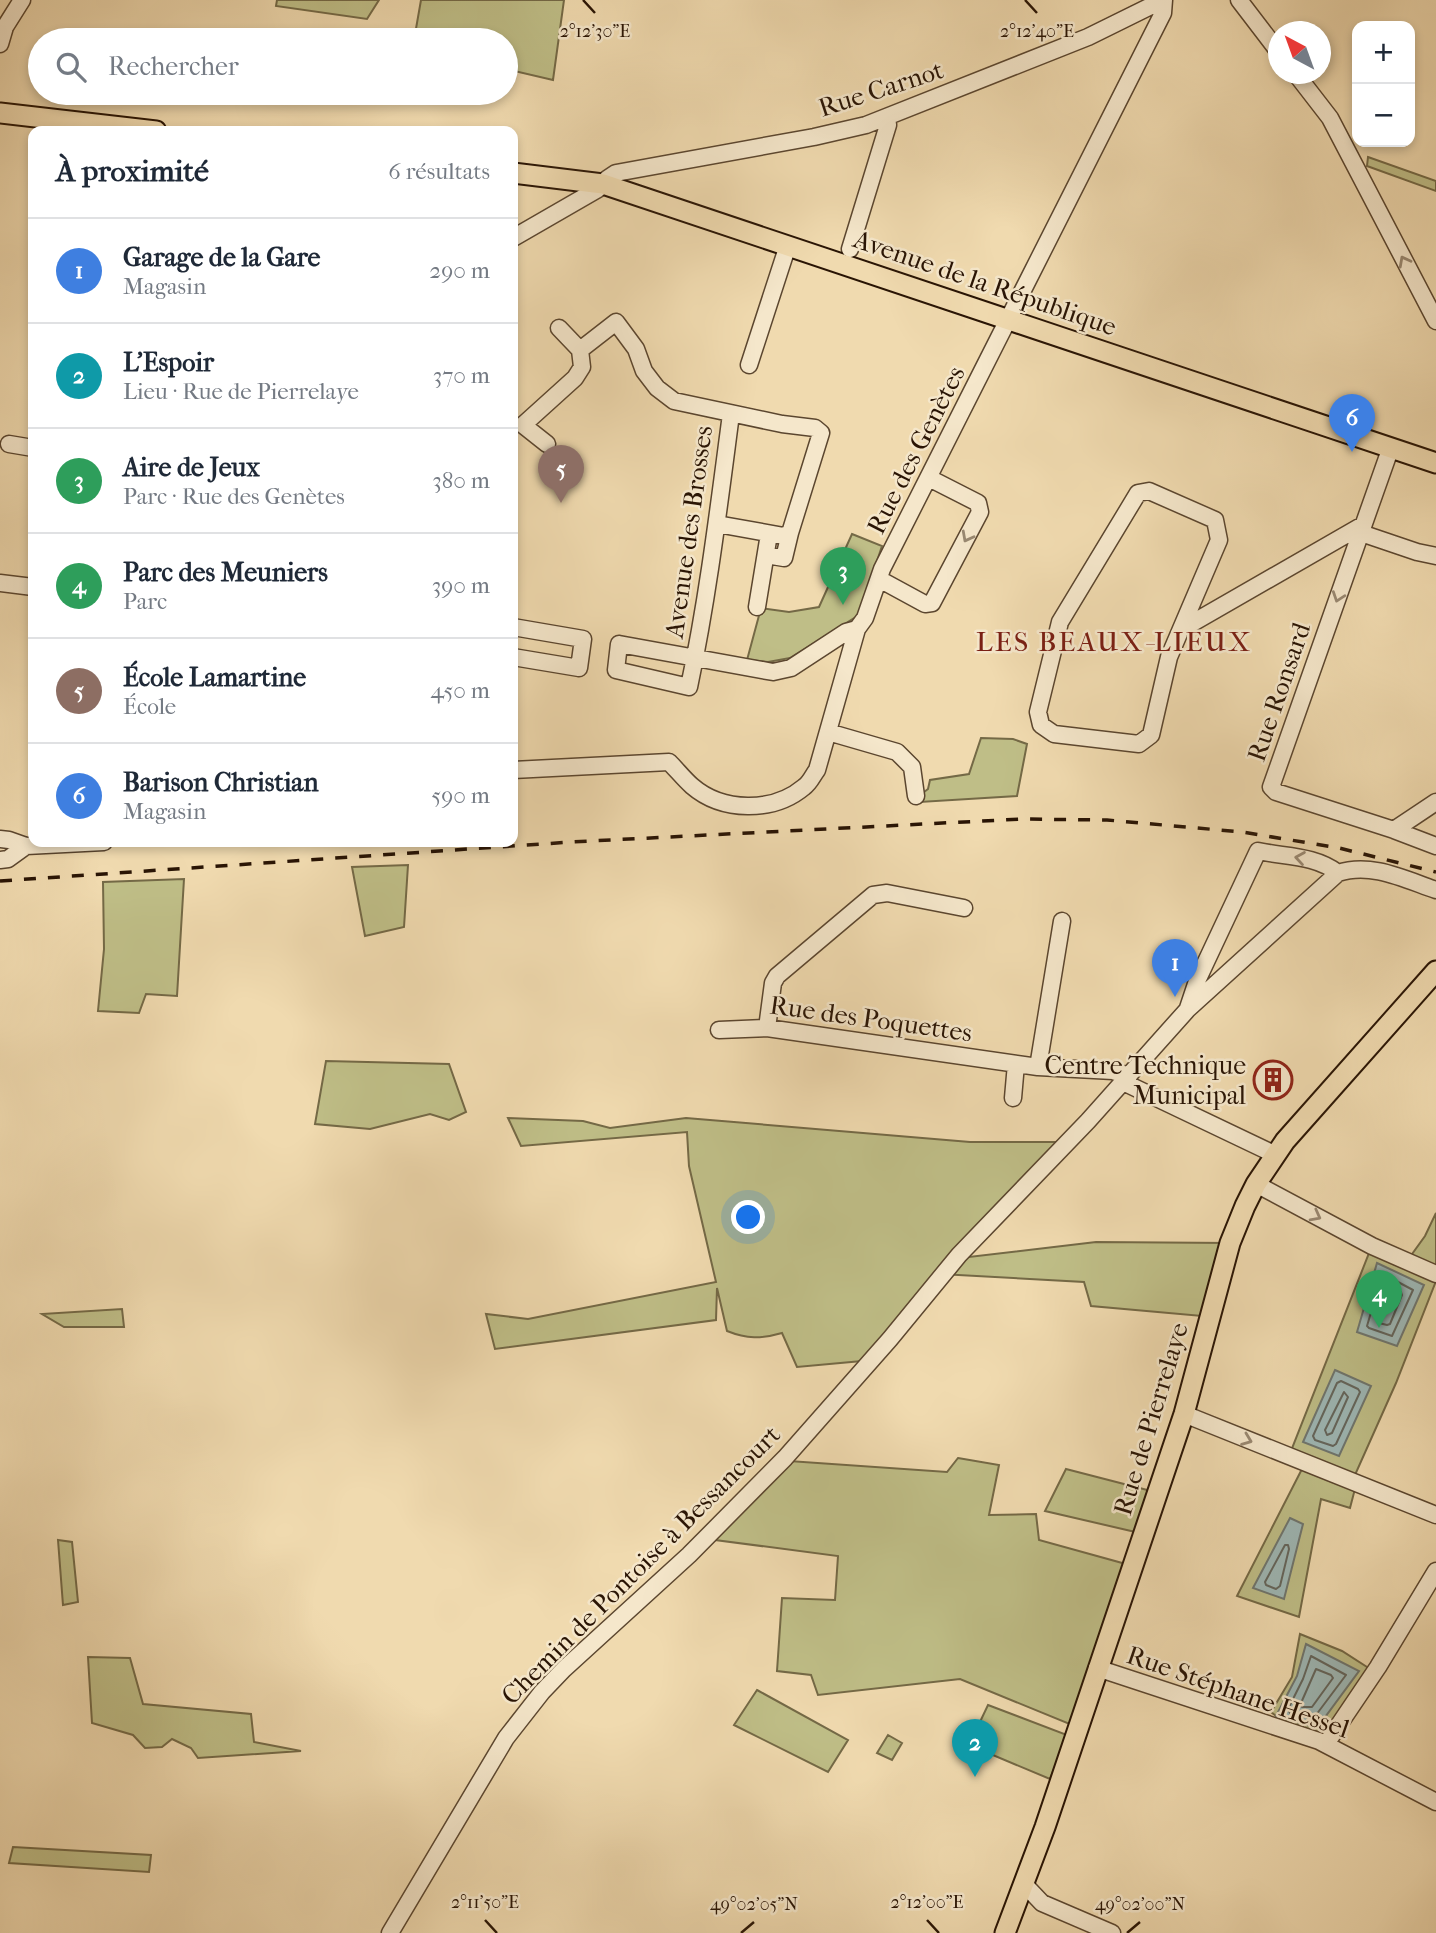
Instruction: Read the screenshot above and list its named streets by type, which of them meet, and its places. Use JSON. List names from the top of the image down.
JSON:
{
  "streets": {
    "main road": ["Avenue de la République", "Rue de Pierrelaye"],
    "street": [
      "Rue Carnot",
      "Rue des Genètes",
      "Avenue des Brosses",
      "Rue Ronsard",
      "Rue des Poquettes",
      "Chemin de Pontoise à Bessancourt",
      "Rue Stéphane Hessel"
    ]
  },
  "crossings": [
    ["Rue Carnot", "Avenue de la République"],
    ["Rue Carnot", "Rue des Genètes"],
    ["Avenue de la République", "Rue des Genètes"],
    ["Avenue de la République", "Rue Ronsard"],
    ["Rue des Genètes", "Avenue des Brosses"],
    ["Rue des Poquettes", "Rue de Pierrelaye"],
    ["Rue des Poquettes", "Chemin de Pontoise à Bessancourt"],
    ["Rue de Pierrelaye", "Rue Stéphane Hessel"]
  ],
  "districts": ["LES BEAUX-LIEUX"],
  "places": {
    "building": ["Centre Technique Municipal"]
  },
  "north": "top left",
  "page": {
    "map_buttons": ["+", "−"],
    "search": "Rechercher",
    "heading": ["À proximité", "6 résultats"],
    "list": [
      {
        "mark": "1",
        "name": "Garage de la Gare",
        "note": "Magasin",
        "value": "290 m"
      },
      {
        "mark": "2",
        "name": "L'Espoir",
        "note": "Lieu · Rue de Pierrelaye",
        "value": "370 m"
      },
      {
        "mark": "3",
        "name": "Aire de Jeux",
        "note": "Parc · Rue des Genètes",
        "value": "380 m"
      },
      {
        "mark": "4",
        "name": "Parc des Meuniers",
        "note": "Parc",
        "value": "390 m"
      },
      {
        "mark": "5",
        "name": "École Lamartine",
        "note": "École",
        "value": "450 m"
      },
      {
        "mark": "6",
        "name": "Barison Christian",
        "note": "Magasin",
        "value": "590 m"
      }
    ],
    "pins": [
      "6",
      "5",
      "3",
      "1",
      "4",
      "2"
    ]
  },
  "coordinates": [
    "2°12'30\"E",
    "2°12'40\"E",
    "2°11'50\"E",
    "2°12'00\"E",
    "49°02'05\"N",
    "49°02'00\"N"
  ]
}
